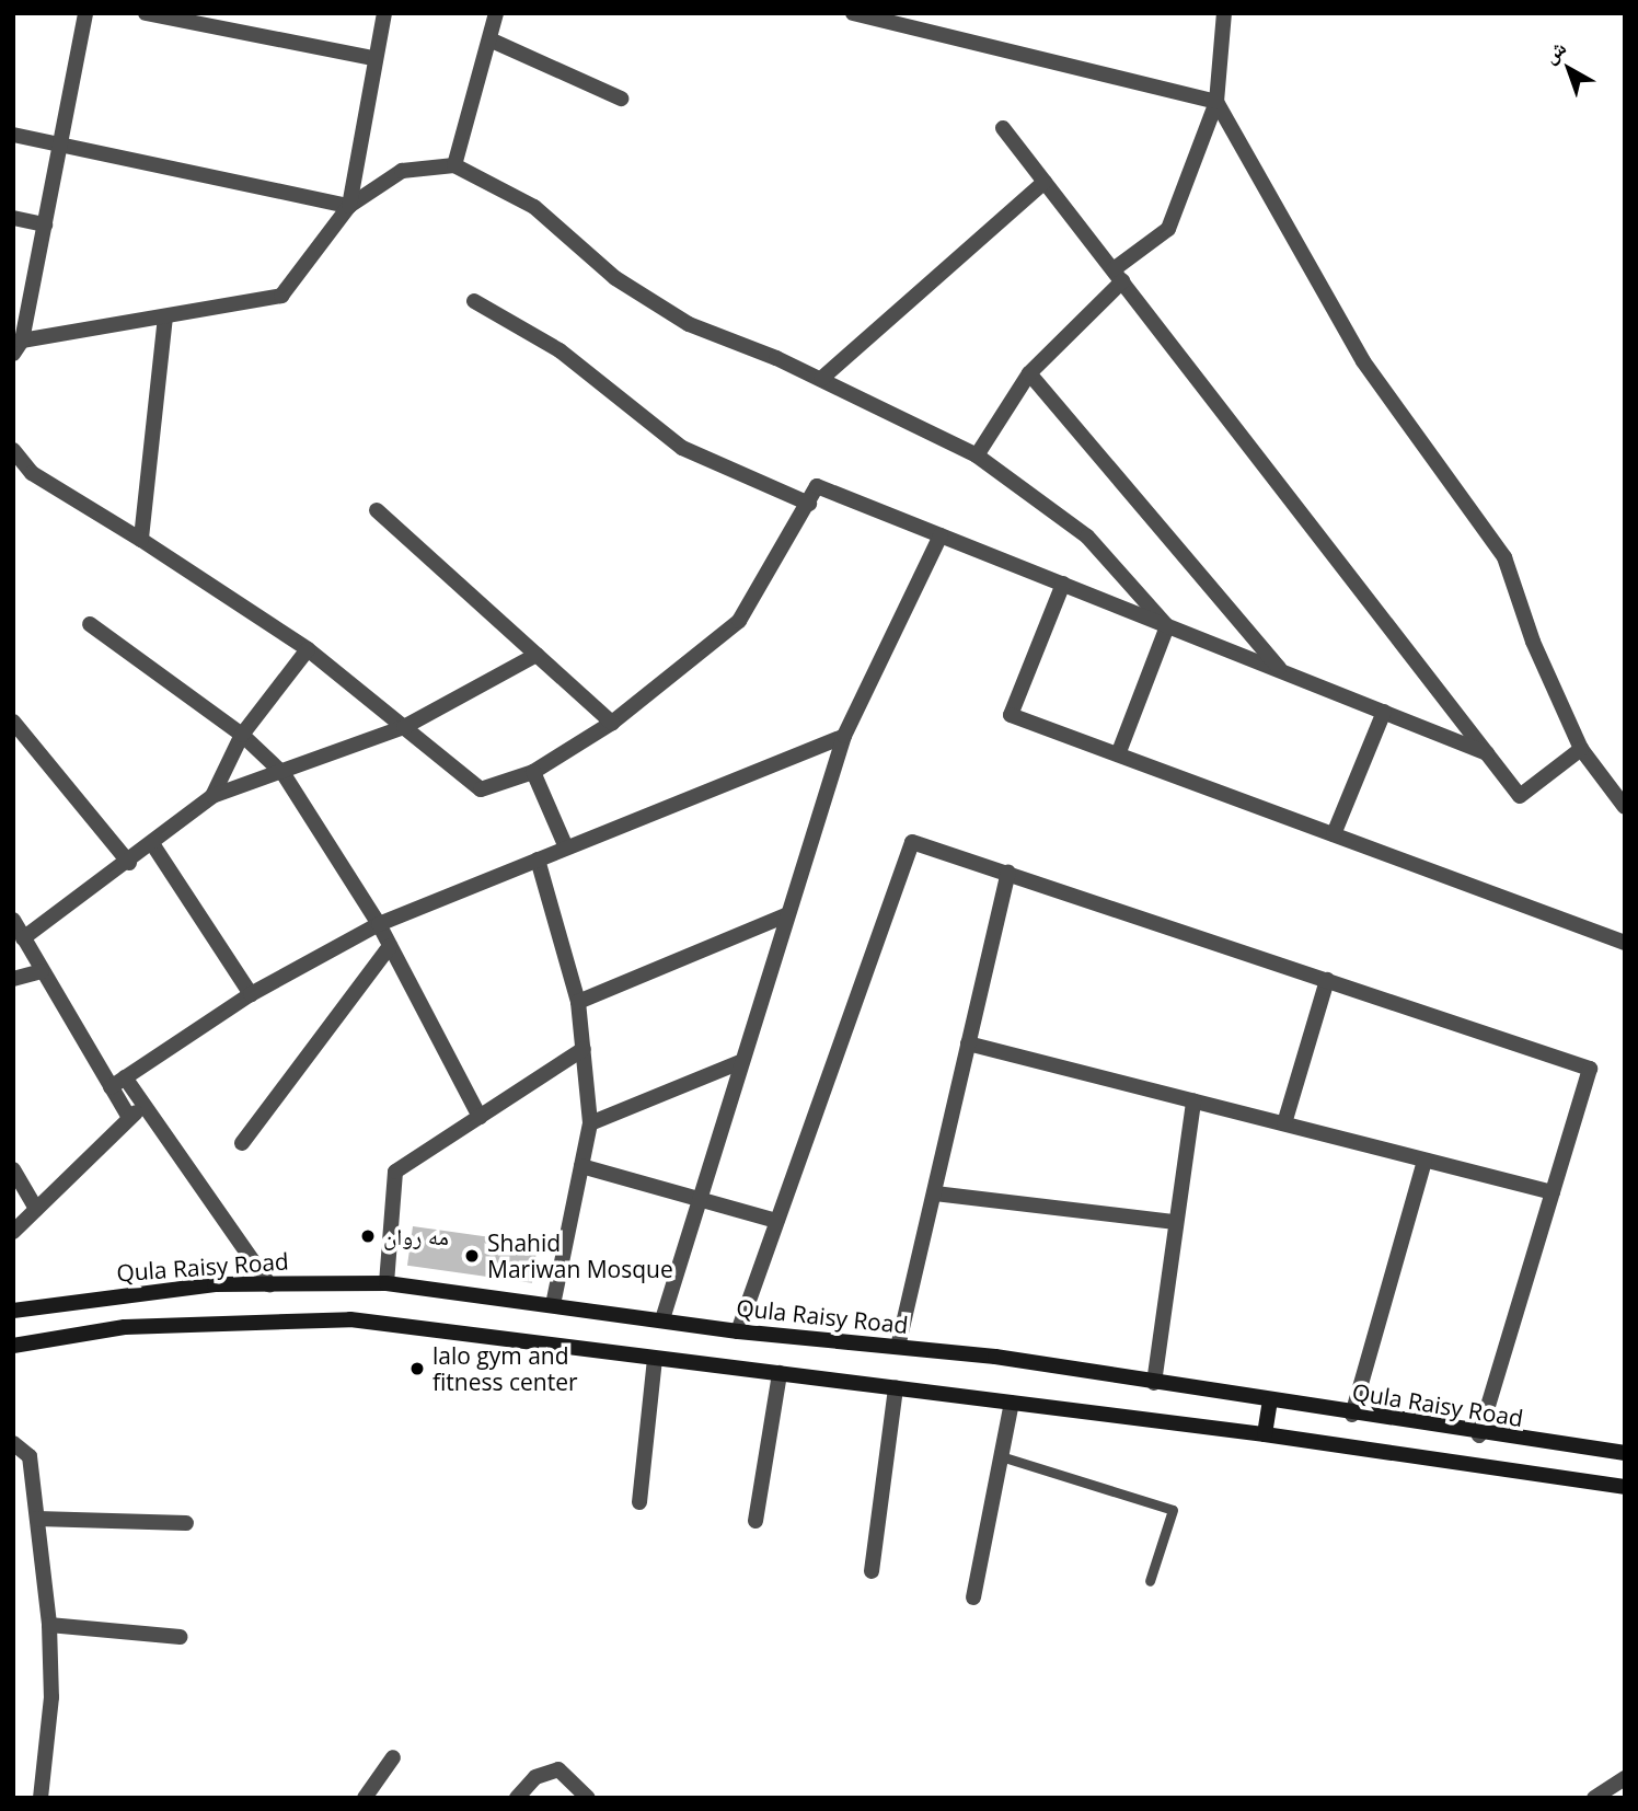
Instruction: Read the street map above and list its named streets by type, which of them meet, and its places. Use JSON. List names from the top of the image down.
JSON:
{
  "streets": {
    "main road": ["Qula Raisy Road"]
  },
  "places": ["مه روان", "Shahid Mariwan Mosque", "lalo gym and fitness center"],
  "north": "top left"
}
